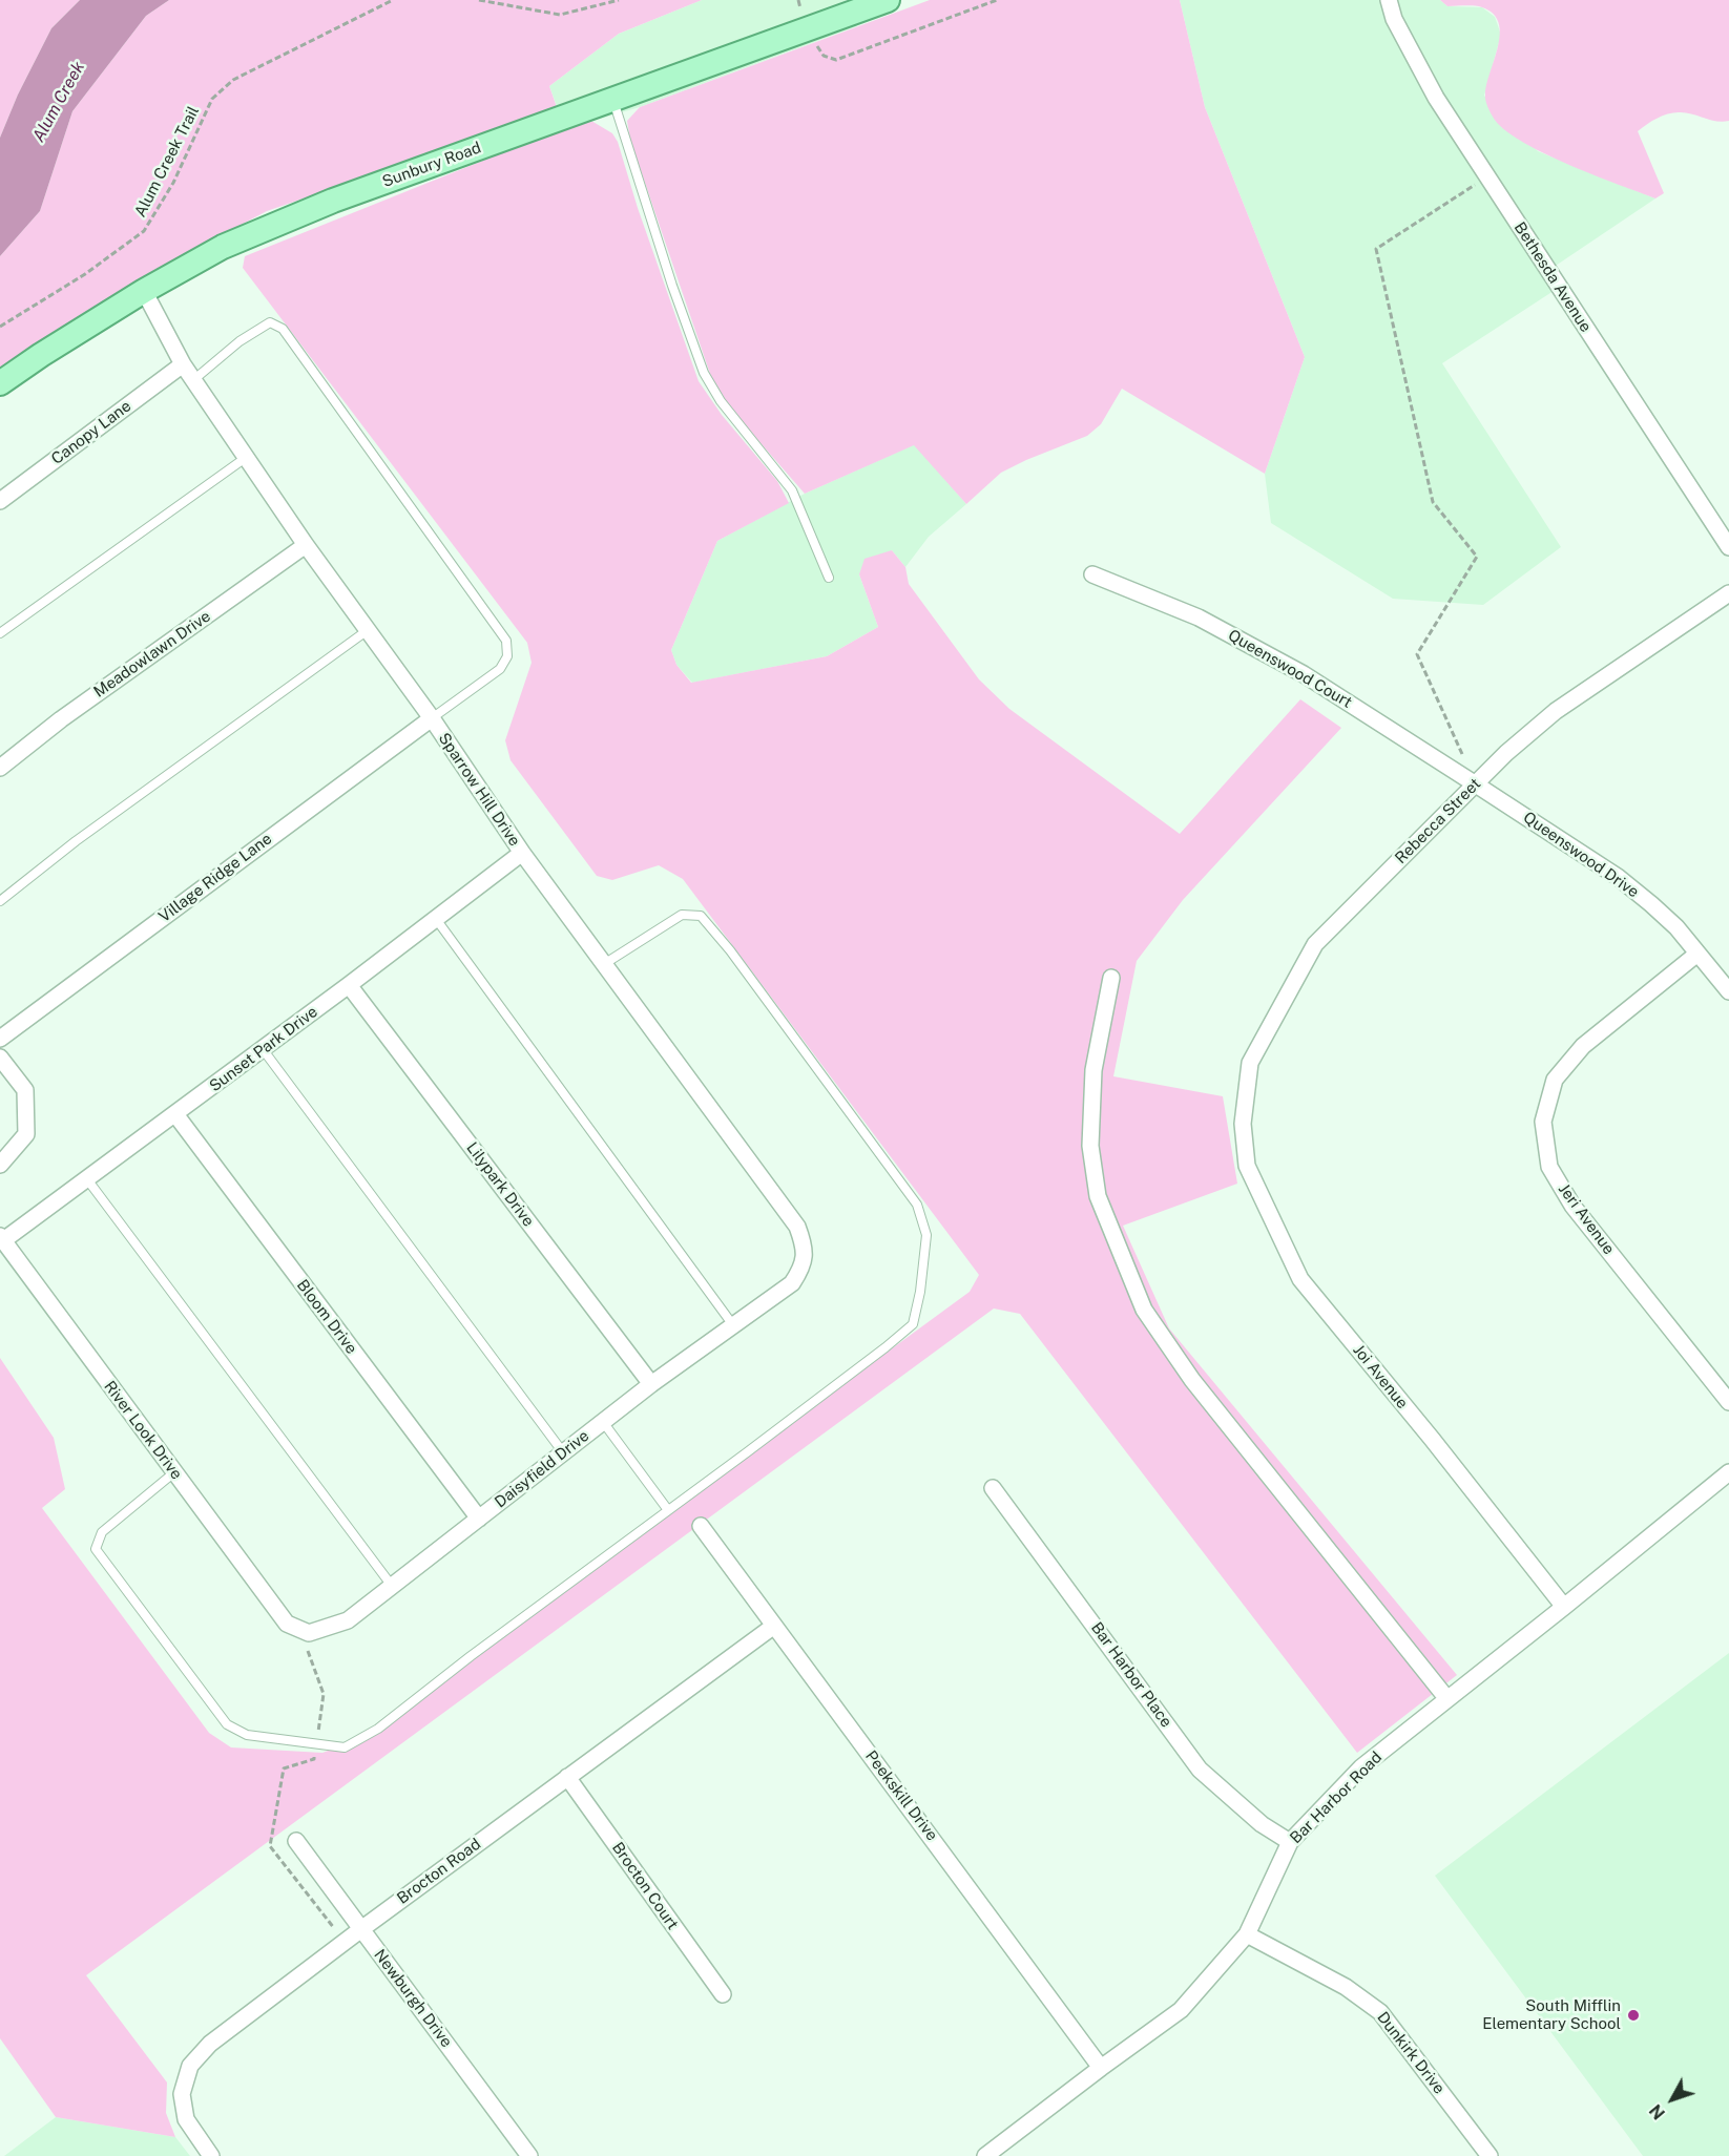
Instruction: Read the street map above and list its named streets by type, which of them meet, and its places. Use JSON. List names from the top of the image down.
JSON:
{
  "streets": {
    "main road": ["Sunbury Road"],
    "street": [
      "Bethesda Avenue",
      "Canopy Lane",
      "Meadowlawn Drive",
      "Queenswood Court",
      "Sparrow Hill Drive",
      "Rebecca Street",
      "Queenswood Drive",
      "Village Ridge Lane",
      "Sunset Park Drive",
      "Lilypark Drive",
      "Jeri Avenue",
      "Bloom Drive",
      "Joi Avenue",
      "River Look Drive",
      "Daisyfield Drive",
      "Bar Harbor Place",
      "Peekskill Drive",
      "Bar Harbor Road",
      "Brocton Road",
      "Brocton Court",
      "Newburgh Drive",
      "Dunkirk Drive"
    ],
    "path": ["Alum Creek Trail"]
  },
  "crossings": [
    ["Sunbury Road", "Sparrow Hill Drive"],
    ["Canopy Lane", "Sparrow Hill Drive"],
    ["Meadowlawn Drive", "Sparrow Hill Drive"],
    ["Queenswood Court", "Rebecca Street"],
    ["Queenswood Court", "Queenswood Drive"],
    ["Sparrow Hill Drive", "Village Ridge Lane"],
    ["Sparrow Hill Drive", "Sunset Park Drive"],
    ["Sparrow Hill Drive", "Daisyfield Drive"],
    ["Rebecca Street", "Queenswood Drive"],
    ["Rebecca Street", "Joi Avenue"],
    ["Queenswood Drive", "Jeri Avenue"],
    ["Sunset Park Drive", "Lilypark Drive"],
    ["Sunset Park Drive", "Bloom Drive"],
    ["Sunset Park Drive", "River Look Drive"],
    ["Lilypark Drive", "Daisyfield Drive"],
    ["Bloom Drive", "Daisyfield Drive"],
    ["Joi Avenue", "Bar Harbor Road"],
    ["River Look Drive", "Daisyfield Drive"],
    ["Bar Harbor Place", "Bar Harbor Road"],
    ["Peekskill Drive", "Bar Harbor Road"],
    ["Peekskill Drive", "Brocton Road"],
    ["Bar Harbor Road", "Dunkirk Drive"],
    ["Brocton Road", "Brocton Court"],
    ["Brocton Road", "Newburgh Drive"]
  ],
  "water": ["Alum Creek"],
  "places": ["South Mifflin Elementary School"],
  "north": "bottom left"
}
